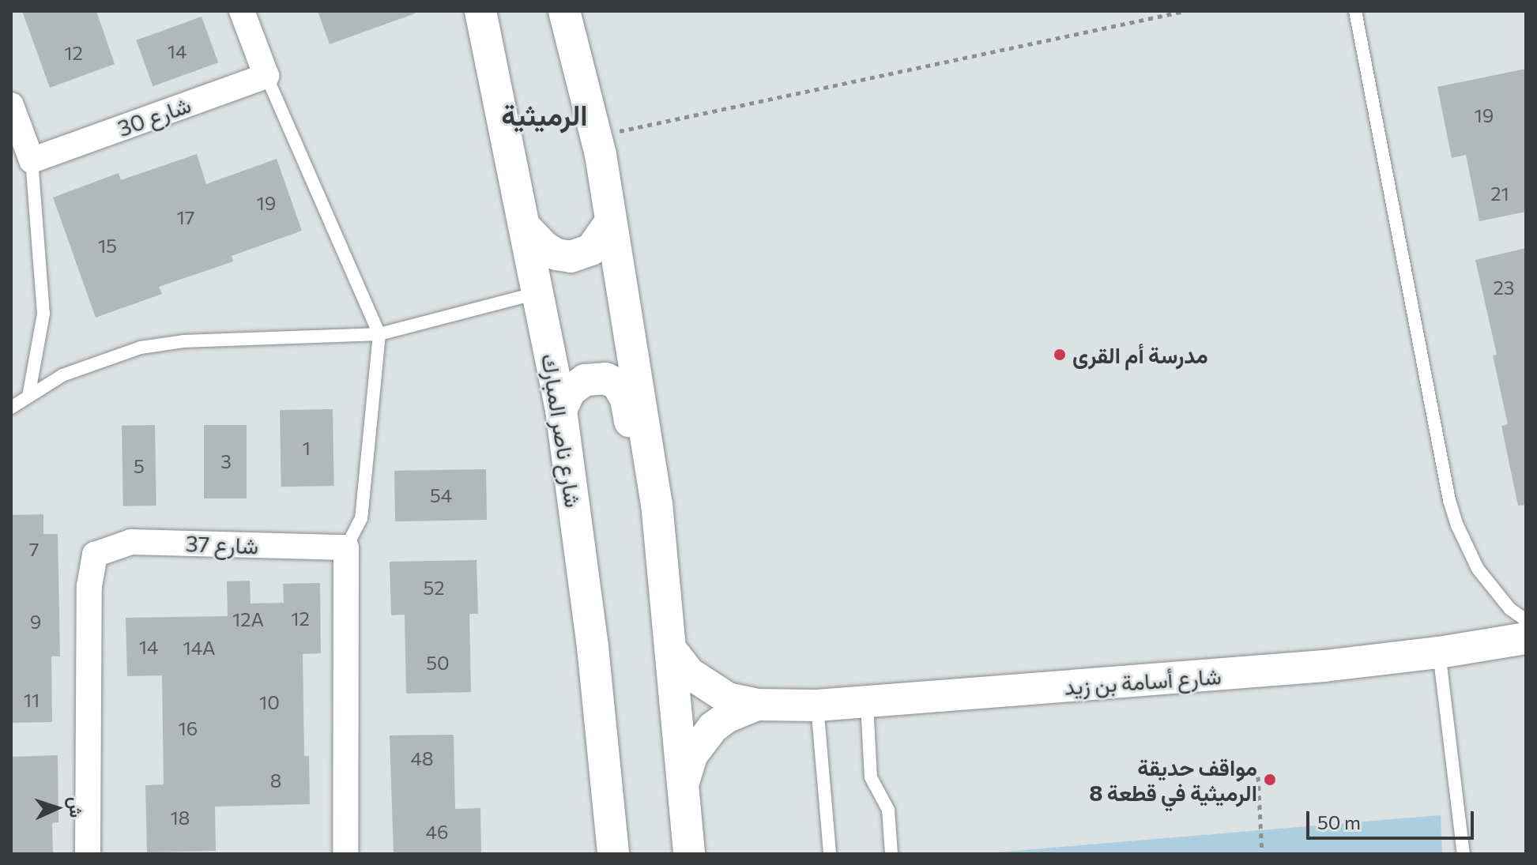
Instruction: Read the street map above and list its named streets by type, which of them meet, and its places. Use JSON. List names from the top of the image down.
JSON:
{
  "streets": {
    "street": [
      "شارع 30",
      "شارع ناصر المبارك",
      "شارع 37",
      "شارع أسامة بن زيد"
    ]
  },
  "districts": ["الرميثية"],
  "places": ["مدرسة أم القرى", "مواقف حديقة الرميثية في قطعة 8"],
  "house_numbers": [
    "14",
    "12",
    "19",
    "21",
    "19",
    "17",
    "15",
    "23",
    "1",
    "3",
    "5",
    "54",
    "7",
    "52",
    "12",
    "12A",
    "9",
    "14",
    "14A",
    "50",
    "11",
    "10",
    "16",
    "48",
    "8",
    "18",
    "46"
  ],
  "scale_bar": "50 m",
  "north": "right"
}
